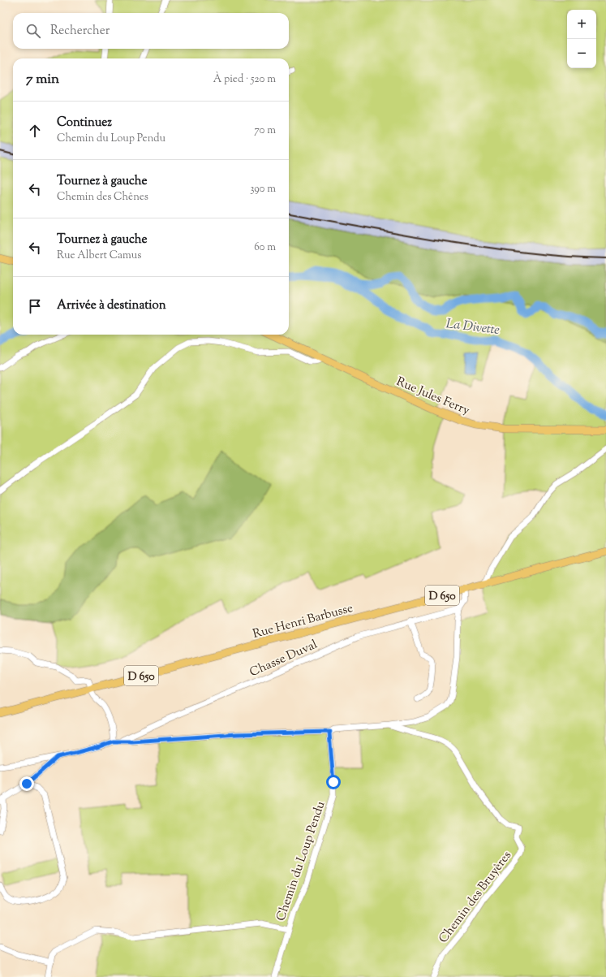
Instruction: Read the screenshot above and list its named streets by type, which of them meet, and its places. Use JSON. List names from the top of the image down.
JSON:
{
  "streets": {
    "main road": ["Rue Jules Ferry", "D 650", "Rue Henri Barbusse"],
    "street": ["Chasse Duval", "Chemin du Loup Pendu", "Chemin des Bruyères"]
  },
  "water": ["La Divette"],
  "page": {
    "map_buttons": ["+", "−"],
    "search": "Rechercher",
    "heading": ["7 min", "À pied · 520 m"],
    "list": [
      ["Continuez", "Chemin du Loup Pendu", "70 m"],
      ["Tournez à gauche", "Chemin des Chênes", "390 m"],
      ["Tournez à gauche", "Rue Albert Camus", "60 m"],
      "Arrivée à destination"
    ]
  }
}
